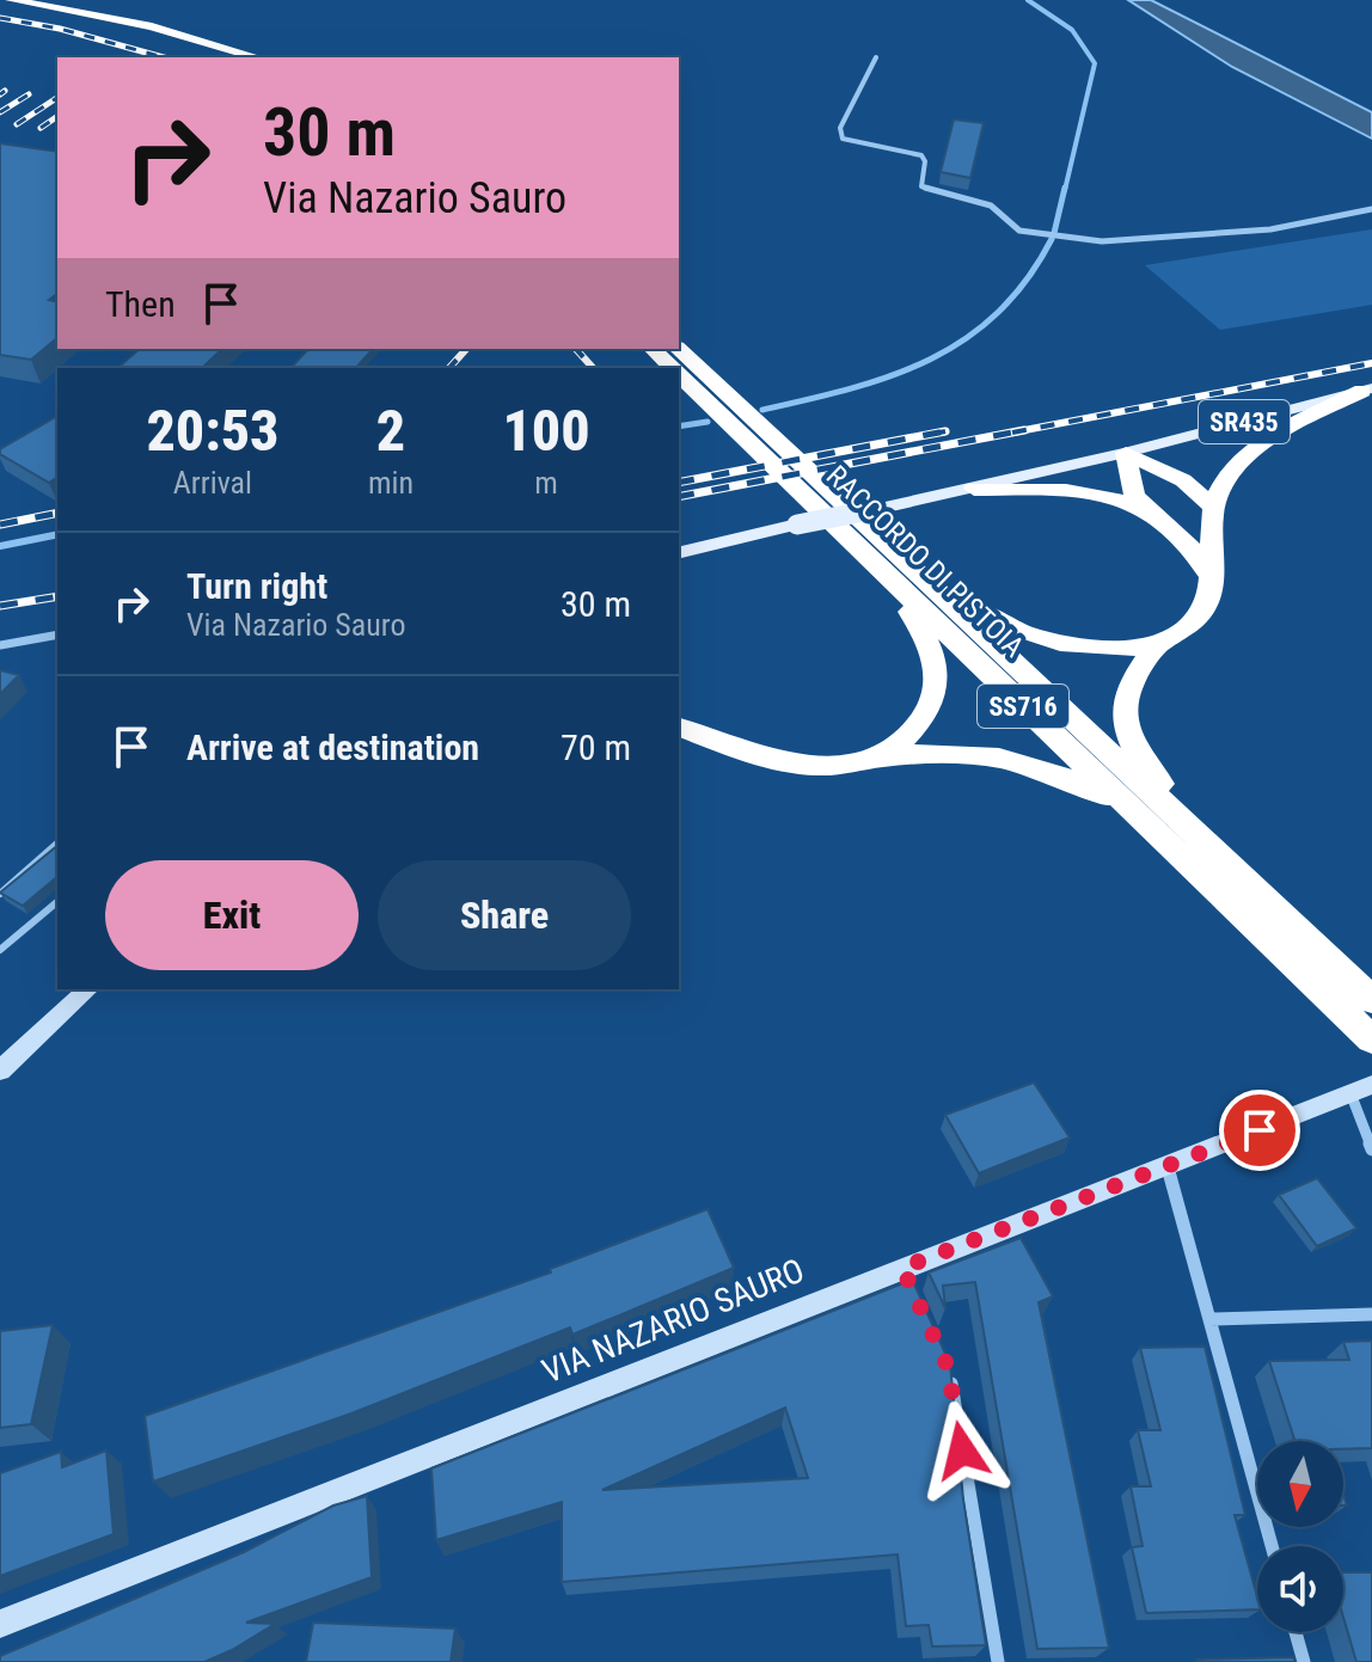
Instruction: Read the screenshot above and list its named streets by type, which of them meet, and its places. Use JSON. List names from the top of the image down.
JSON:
{
  "streets": {
    "highway": ["RACCORDO DI PISTOIA", "SS716"],
    "main road": ["SR435"],
    "street": ["VIA NAZARIO SAURO"]
  },
  "north": "bottom",
  "page": {
    "turn": ["30 m", "Via Nazario Sauro"],
    "then": "Then",
    "eta": [
      "20:53",
      "Arrival",
      "2",
      "min",
      "100",
      "m"
    ],
    "list": [
      {
        "name": "Turn right",
        "note": "Via Nazario Sauro",
        "value": "30 m"
      },
      {
        "name": "Arrive at destination",
        "value": "70 m"
      }
    ],
    "buttons": ["Exit", "Share"]
  }
}
